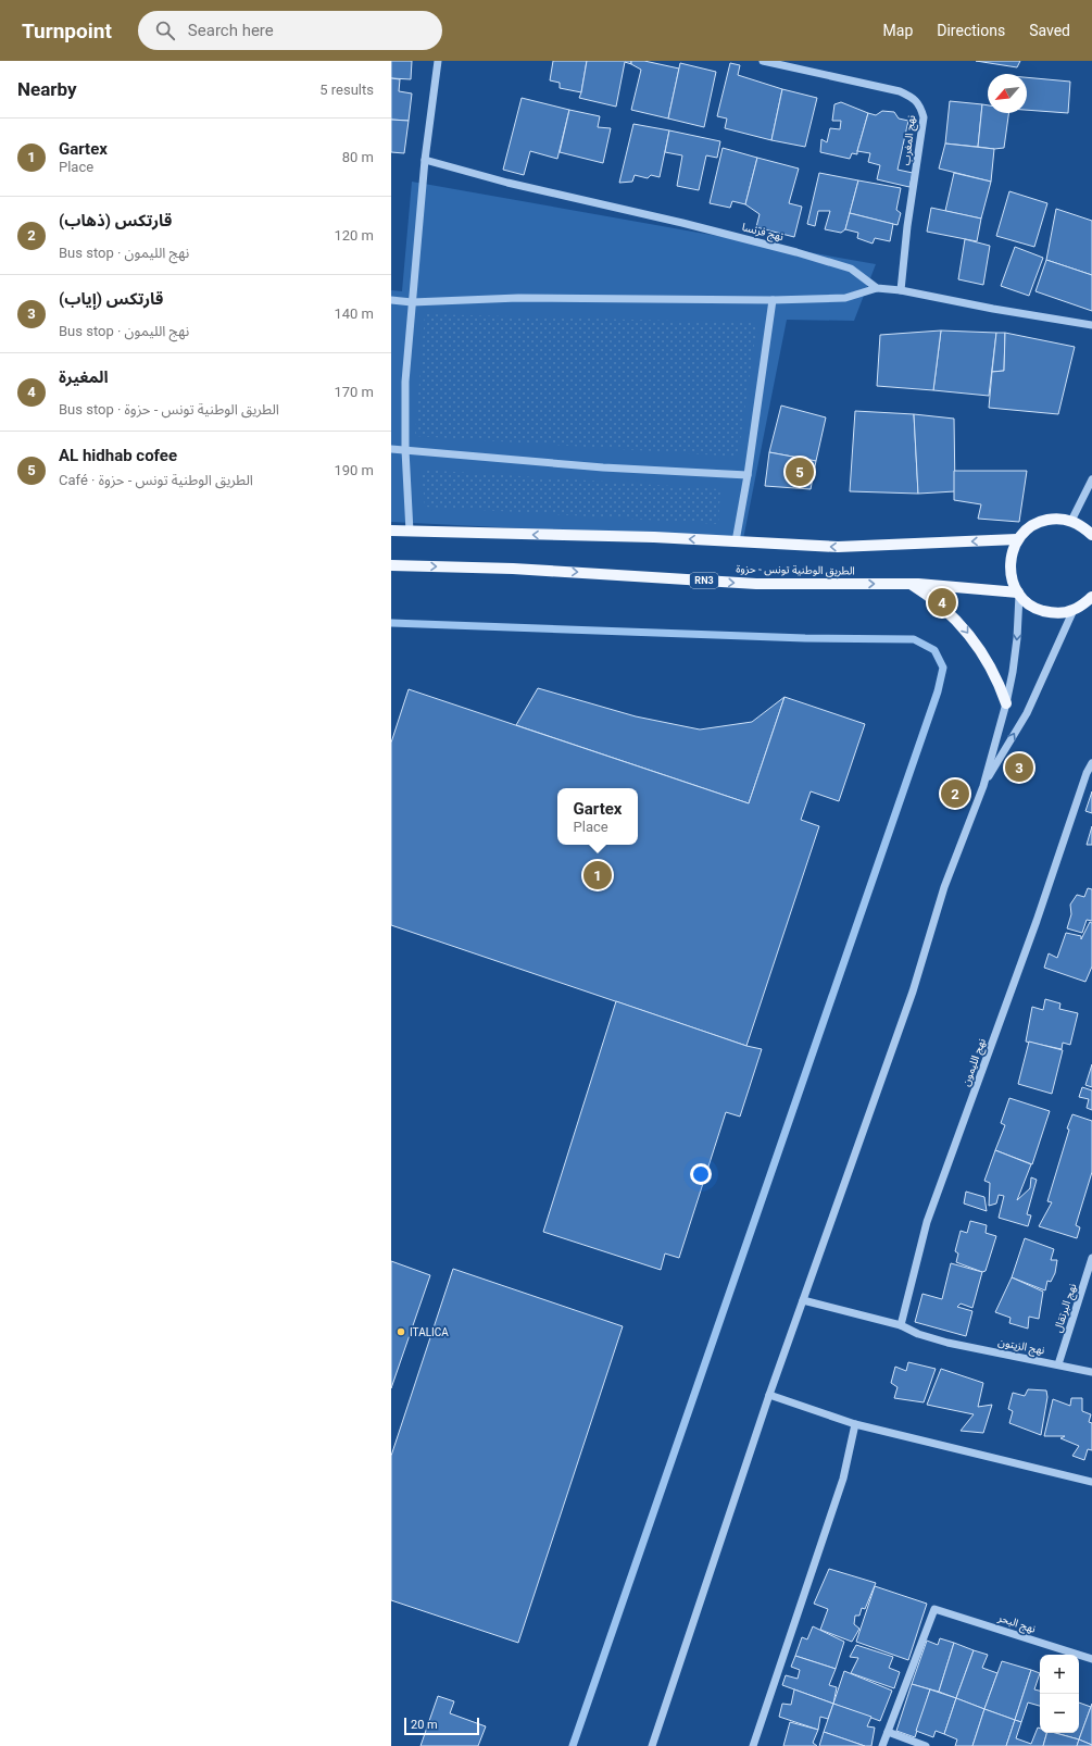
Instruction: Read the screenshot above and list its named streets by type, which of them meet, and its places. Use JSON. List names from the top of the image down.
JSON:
{
  "streets": {
    "main road": ["الطريق الوطنية تونس - حزوة", "RN3"],
    "street": [
      "نهج المغرب",
      "نهج فرنسا",
      "نهج الليمون",
      "نهج البرتقال",
      "نهج الزيتون",
      "نهج البحر"
    ]
  },
  "crossings": [
    ["نهج الليمون", "نهج الزيتون"],
    ["نهج البرتقال", "نهج الزيتون"]
  ],
  "places": ["ITALICA"],
  "scale_bar": "20 m",
  "north": "bottom left",
  "page": {
    "header": "Turnpoint",
    "search": "Search here",
    "nav": ["Map", "Directions", "Saved"],
    "heading": ["Nearby", "5 results"],
    "list": [
      {
        "mark": "1",
        "name": "Gartex",
        "note": "Place",
        "value": "80 m"
      },
      {
        "mark": "2",
        "name": "قارتكس (ذهاب)",
        "note": "Bus stop · نهج الليمون",
        "value": "120 m"
      },
      {
        "mark": "3",
        "name": "قارتكس (إياب)",
        "note": "Bus stop · نهج الليمون",
        "value": "140 m"
      },
      {
        "mark": "4",
        "name": "المغيرة",
        "note": "Bus stop · الطريق الوطنية تونس - حزوة",
        "value": "170 m"
      },
      {
        "mark": "5",
        "name": "AL hidhab cofee",
        "note": "Café · الطريق الوطنية تونس - حزوة",
        "value": "190 m"
      }
    ],
    "pins": [
      "5",
      "4",
      "3",
      "2",
      "1"
    ],
    "popup": ["Gartex", "Place"],
    "map_buttons": ["+", "−"],
    "scale": "20 m"
  }
}
